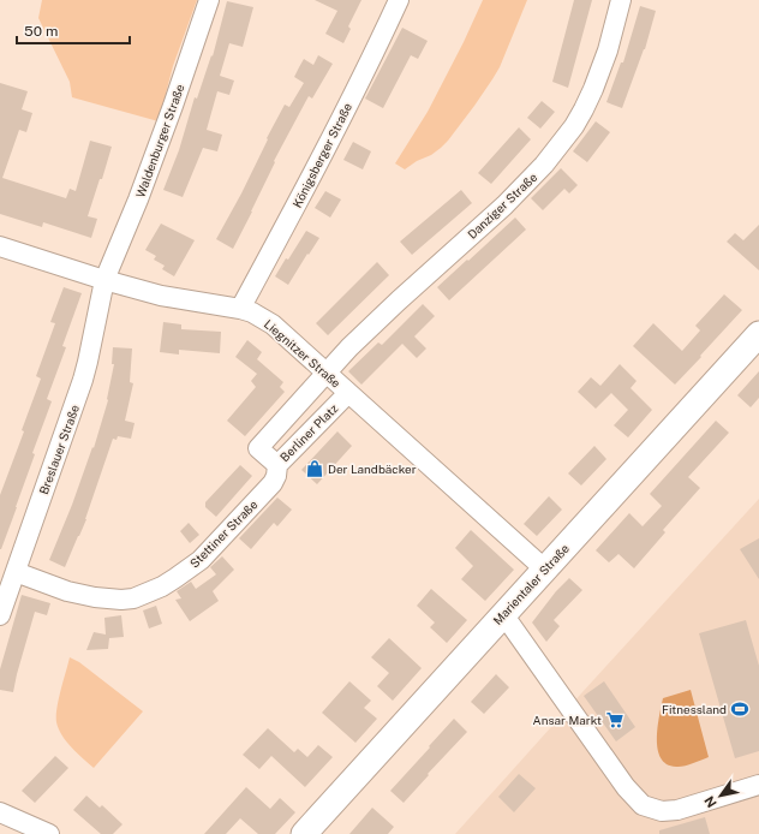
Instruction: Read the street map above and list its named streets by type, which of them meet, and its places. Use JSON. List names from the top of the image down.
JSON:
{
  "streets": {
    "main road": ["Marientaler Straße"],
    "street": [
      "Waldenburger Straße",
      "Königsberger Straße",
      "Danziger Straße",
      "Liegnitzer Straße",
      "Berliner Platz",
      "Breslauer Straße",
      "Stettiner Straße"
    ]
  },
  "crossings": [
    ["Waldenburger Straße", "Liegnitzer Straße"],
    ["Waldenburger Straße", "Breslauer Straße"],
    ["Königsberger Straße", "Liegnitzer Straße"],
    ["Danziger Straße", "Liegnitzer Straße"],
    ["Danziger Straße", "Berliner Platz"],
    ["Liegnitzer Straße", "Berliner Platz"],
    ["Liegnitzer Straße", "Breslauer Straße"],
    ["Liegnitzer Straße", "Marientaler Straße"],
    ["Berliner Platz", "Stettiner Straße"],
    ["Breslauer Straße", "Stettiner Straße"]
  ],
  "places": {
    "shop": ["Der Landbäcker"],
    "sports": ["Fitnessland"],
    "supermarket": ["Ansar Markt"]
  },
  "scale_bar": "50 m",
  "north": "bottom left"
}
